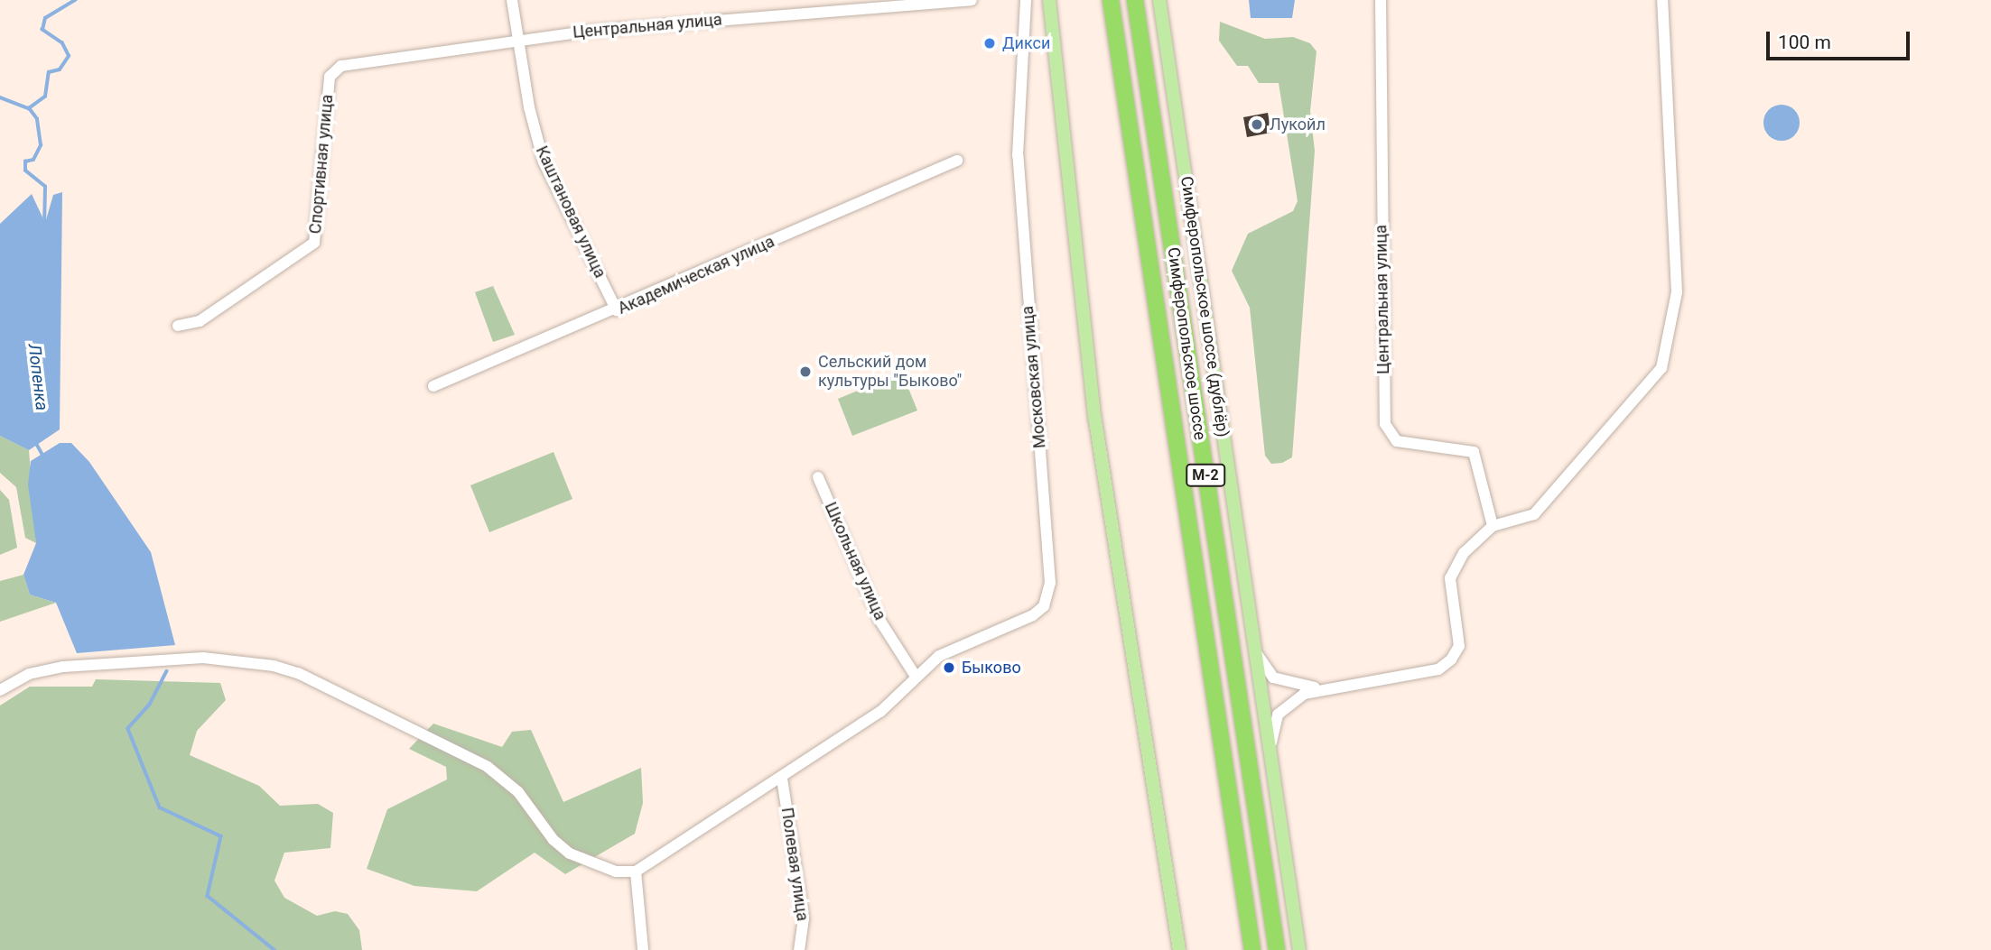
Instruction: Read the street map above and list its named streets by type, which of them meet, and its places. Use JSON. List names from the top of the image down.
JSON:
{
  "streets": {
    "highway": ["Симферопольское шоссе", "М-2"],
    "main road": ["Симферопольское шоссе (дублёр)"],
    "street": [
      "Центральная улица",
      "Спортивная улица",
      "Каштановая улица",
      "Академическая улица",
      "Московская улица",
      "Школьная улица",
      "Полевая улица"
    ]
  },
  "crossings": [
    ["Центральная улица", "Спортивная улица"],
    ["Центральная улица", "Каштановая улица"],
    ["Каштановая улица", "Академическая улица"],
    ["Московская улица", "Школьная улица"],
    ["Московская улица", "Полевая улица"]
  ],
  "water": ["Лопенка"],
  "places": [
    "Дикси",
    "Лукойл",
    "Сельский дом культуры \"Быково\"",
    "Быково"
  ],
  "scale_bar": "100 m"
}
